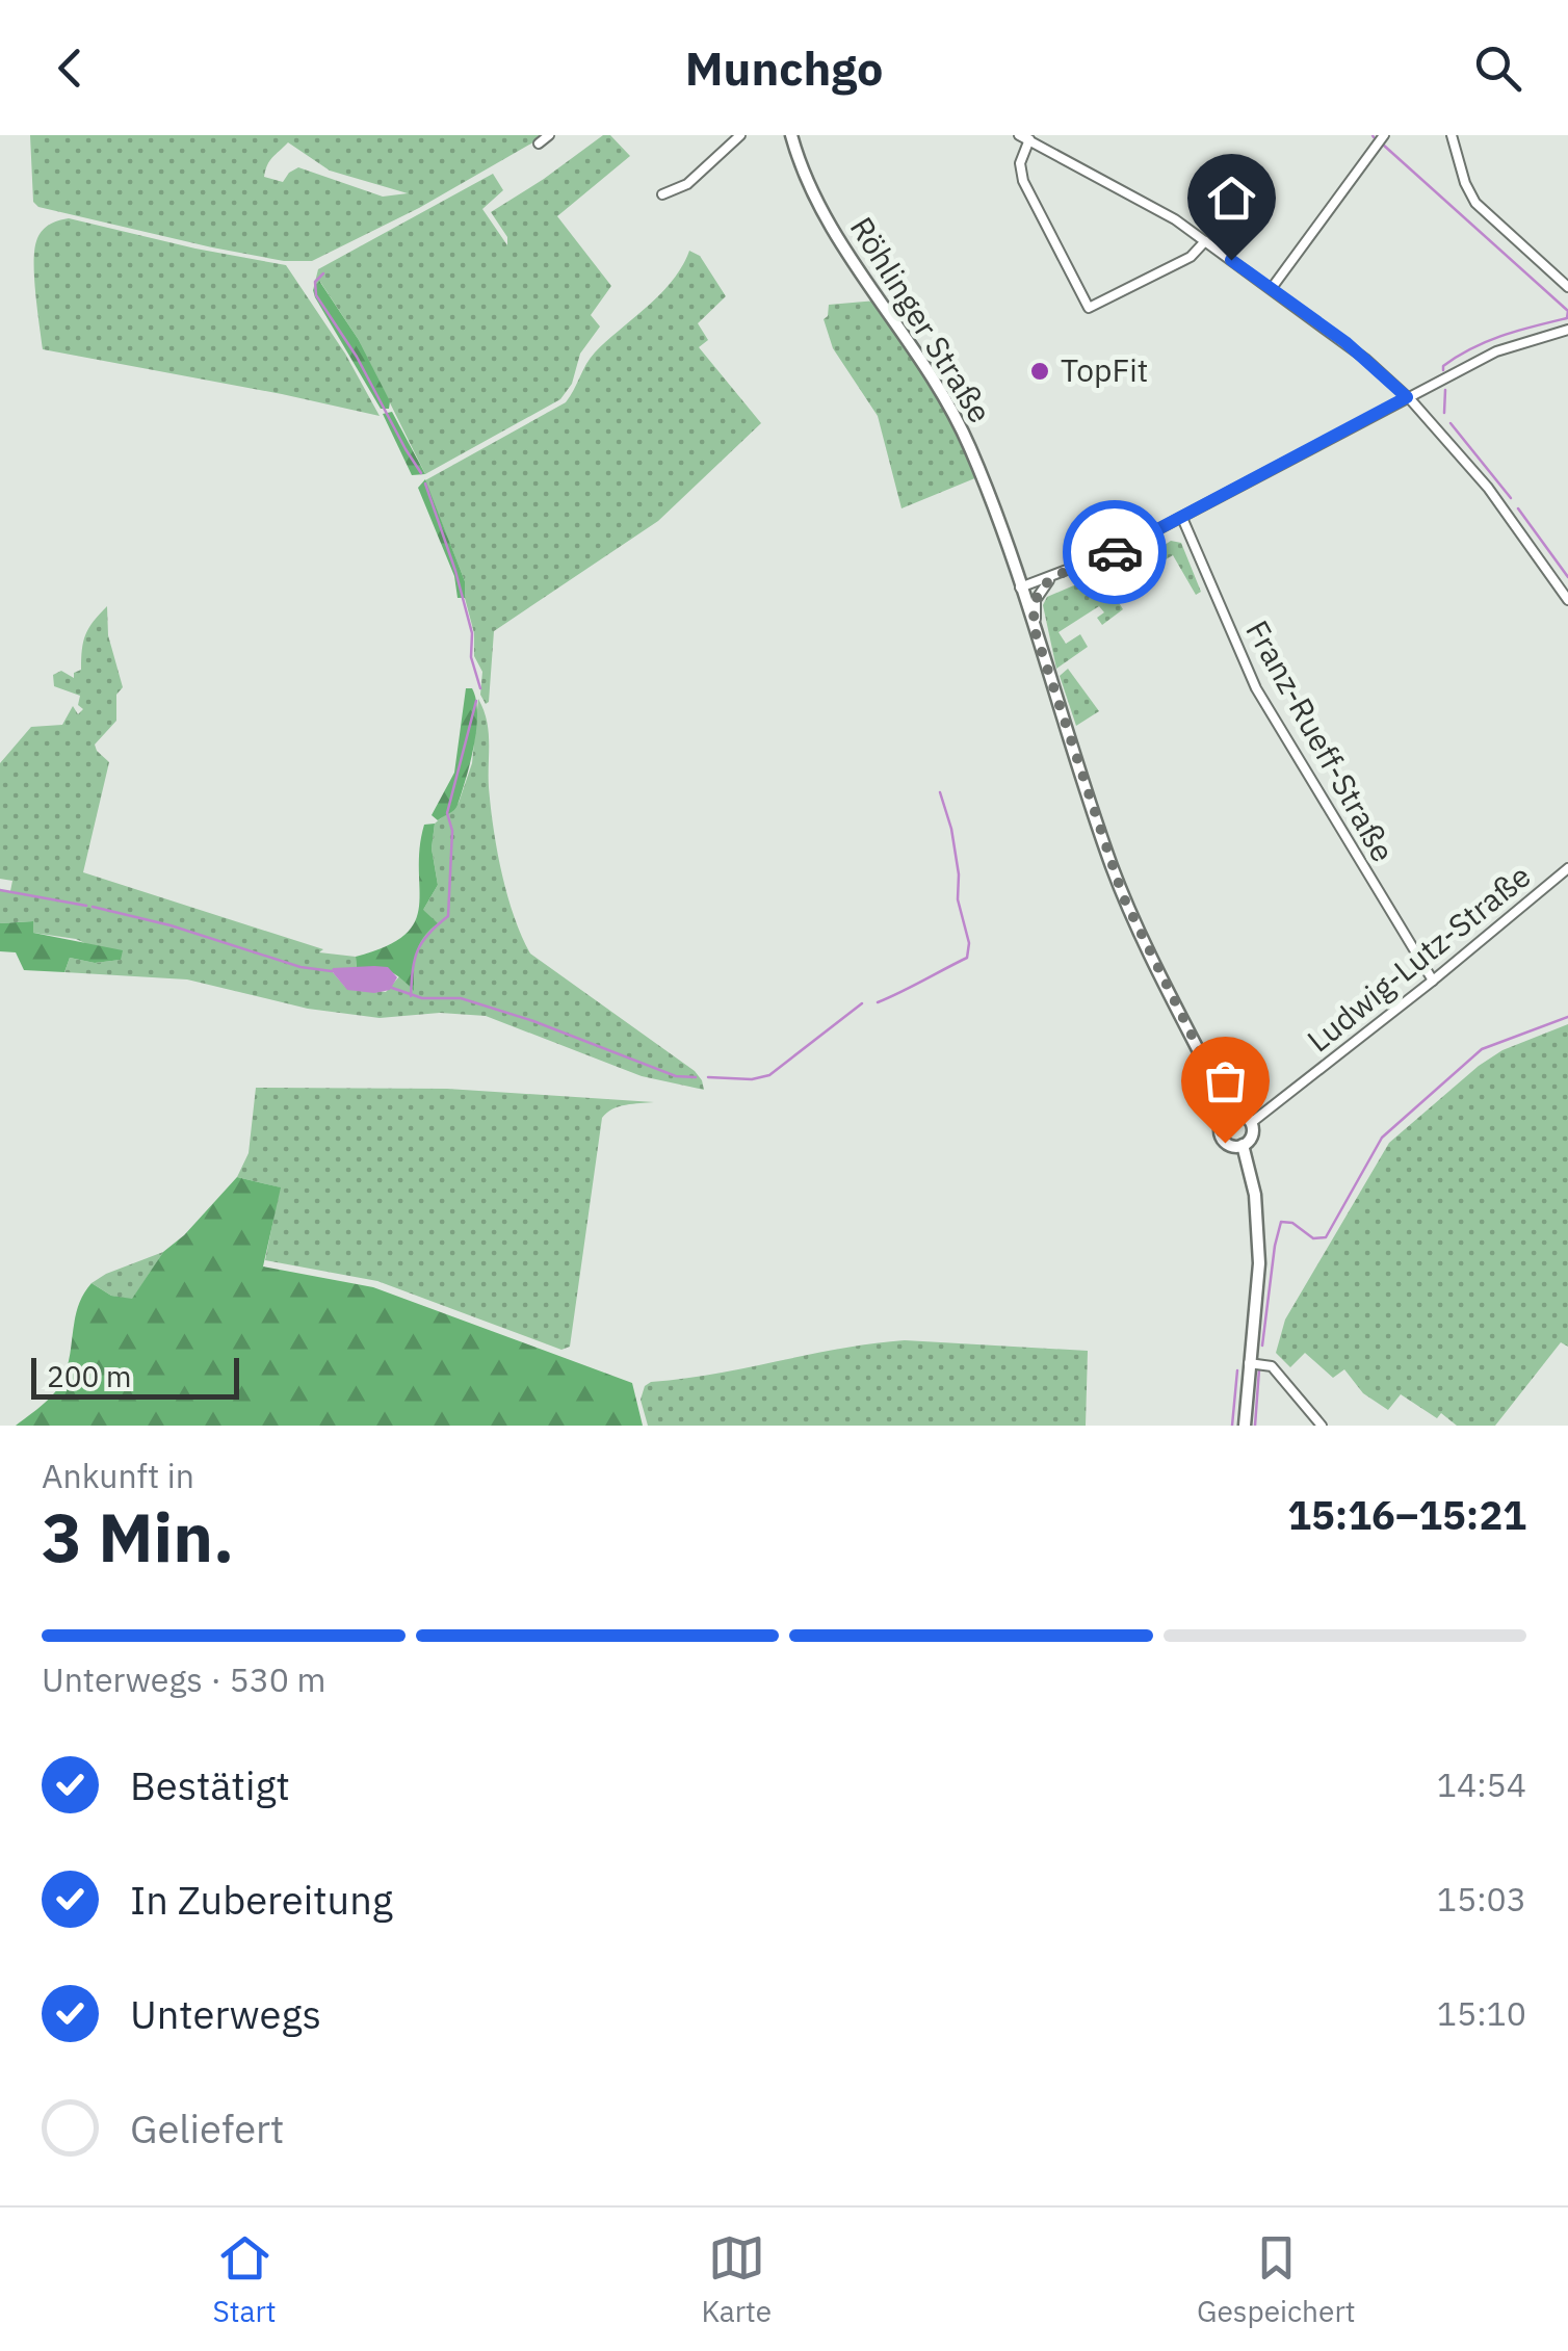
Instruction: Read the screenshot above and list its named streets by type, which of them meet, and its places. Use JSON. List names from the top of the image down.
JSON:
{
  "streets": {
    "street": ["Röhlinger Straße", "Franz-Rueff-Straße", "Ludwig-Lutz-Straße"]
  },
  "crossings": [
    ["Röhlinger Straße", "Ludwig-Lutz-Straße"],
    ["Franz-Rueff-Straße", "Ludwig-Lutz-Straße"]
  ],
  "places": ["TopFit"],
  "scale_bar": "200 m",
  "page": {
    "header": "Munchgo",
    "scale": "200 m",
    "heading": ["3 Min.", "Ankunft in", "15:16–15:21"],
    "bar": "Unterwegs · 530 m",
    "list": [
      ["Bestätigt", "14:54"],
      ["In Zubereitung", "15:03"],
      ["Unterwegs", "15:10"],
      "Geliefert"
    ],
    "tabs": ["Start", "Karte", "Gespeichert"]
  }
}
